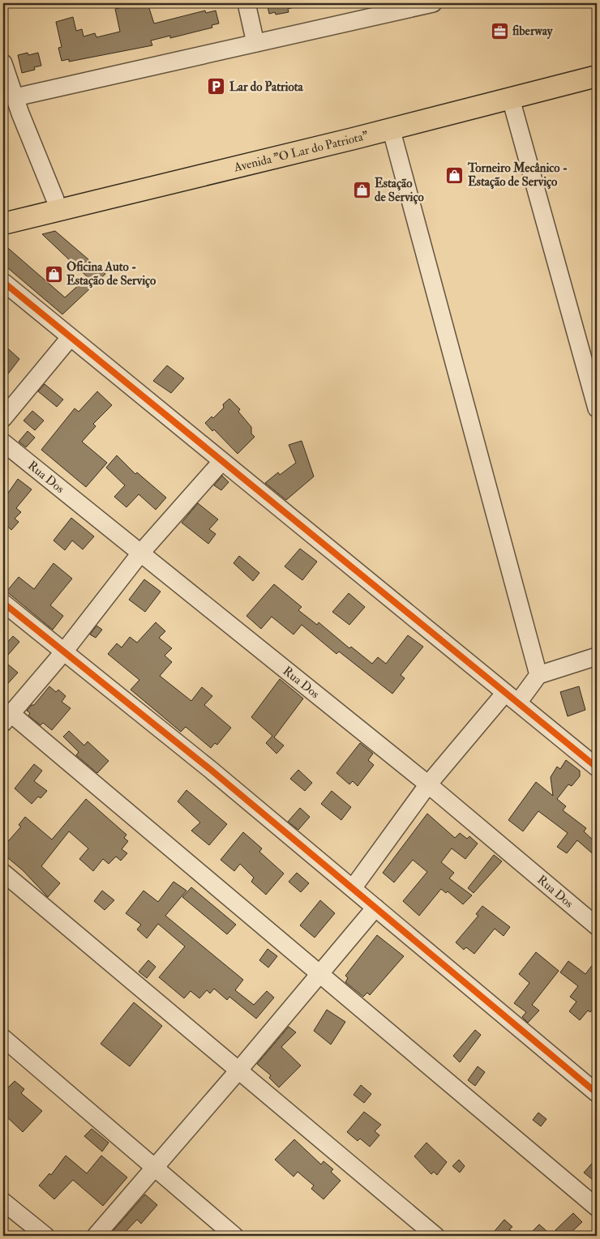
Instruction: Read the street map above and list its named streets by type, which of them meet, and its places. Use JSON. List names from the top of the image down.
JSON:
{
  "streets": {
    "main road": ["Avenida \"O Lar do Patriota\""],
    "street": ["Rua Dos"]
  },
  "places": {
    "office": ["fiberway"],
    "parking": ["Lar do Patriota"],
    "shop": ["Torneiro Mecânico - Estação de Serviço", "Estação de Serviço", "Oficina Auto - Estação de Serviço"]
  }
}
